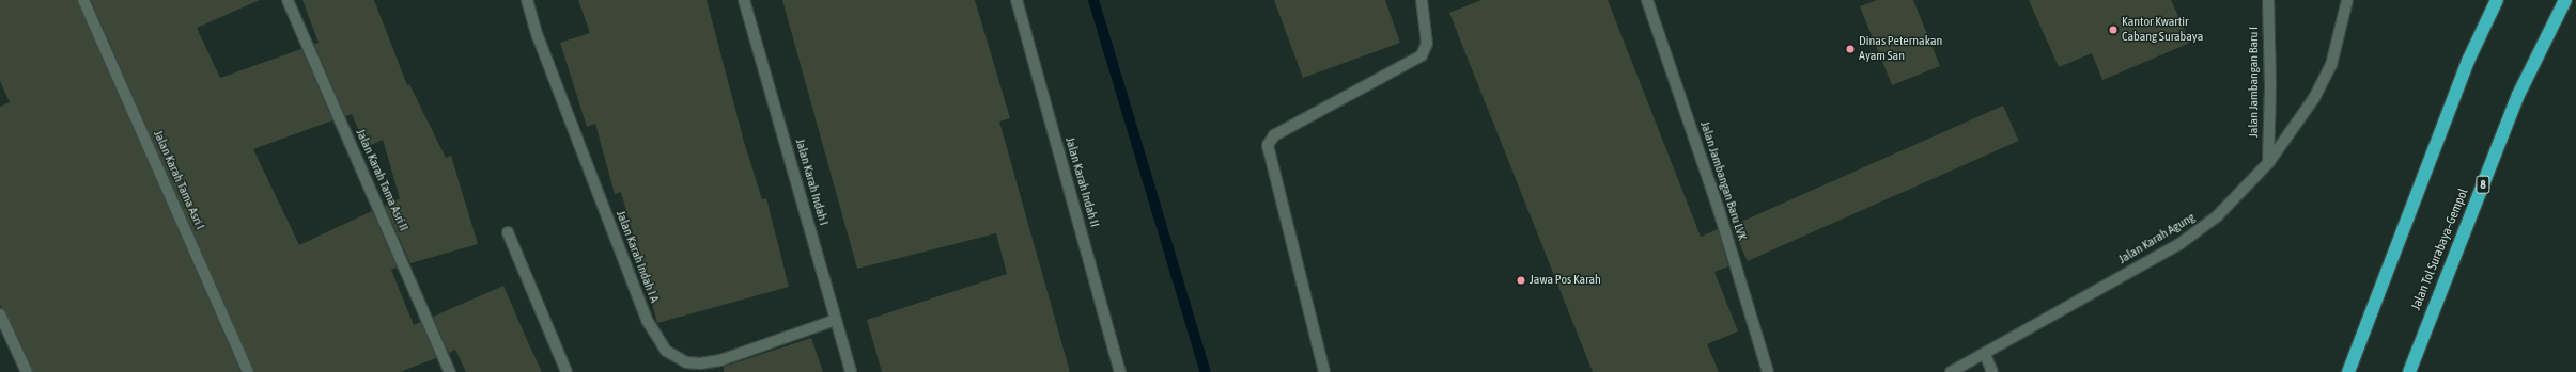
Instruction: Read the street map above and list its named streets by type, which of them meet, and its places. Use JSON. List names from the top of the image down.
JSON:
{
  "streets": {
    "highway": ["8", "Jalan Tol Surabaya–Gempol"],
    "street": [
      "Jalan Jambangan Baru I",
      "Jalan Karah Tama Asri I",
      "Jalan Karah Tama Asri II",
      "Jalan Jambangan Baru LVK",
      "Jalan Karah Indah I",
      "Jalan Karah Indah II",
      "Jalan Karah Agung",
      "Jalan Karah Indah I A"
    ]
  },
  "crossings": [
    ["Jalan Jambangan Baru I", "Jalan Karah Agung"],
    ["Jalan Karah Indah I", "Jalan Karah Indah I A"]
  ],
  "places": ["Kantor Kwartir Cabang Surabaya", "Dinas Peternakan Ayam San", "Jawa Pos Karah"]
}
